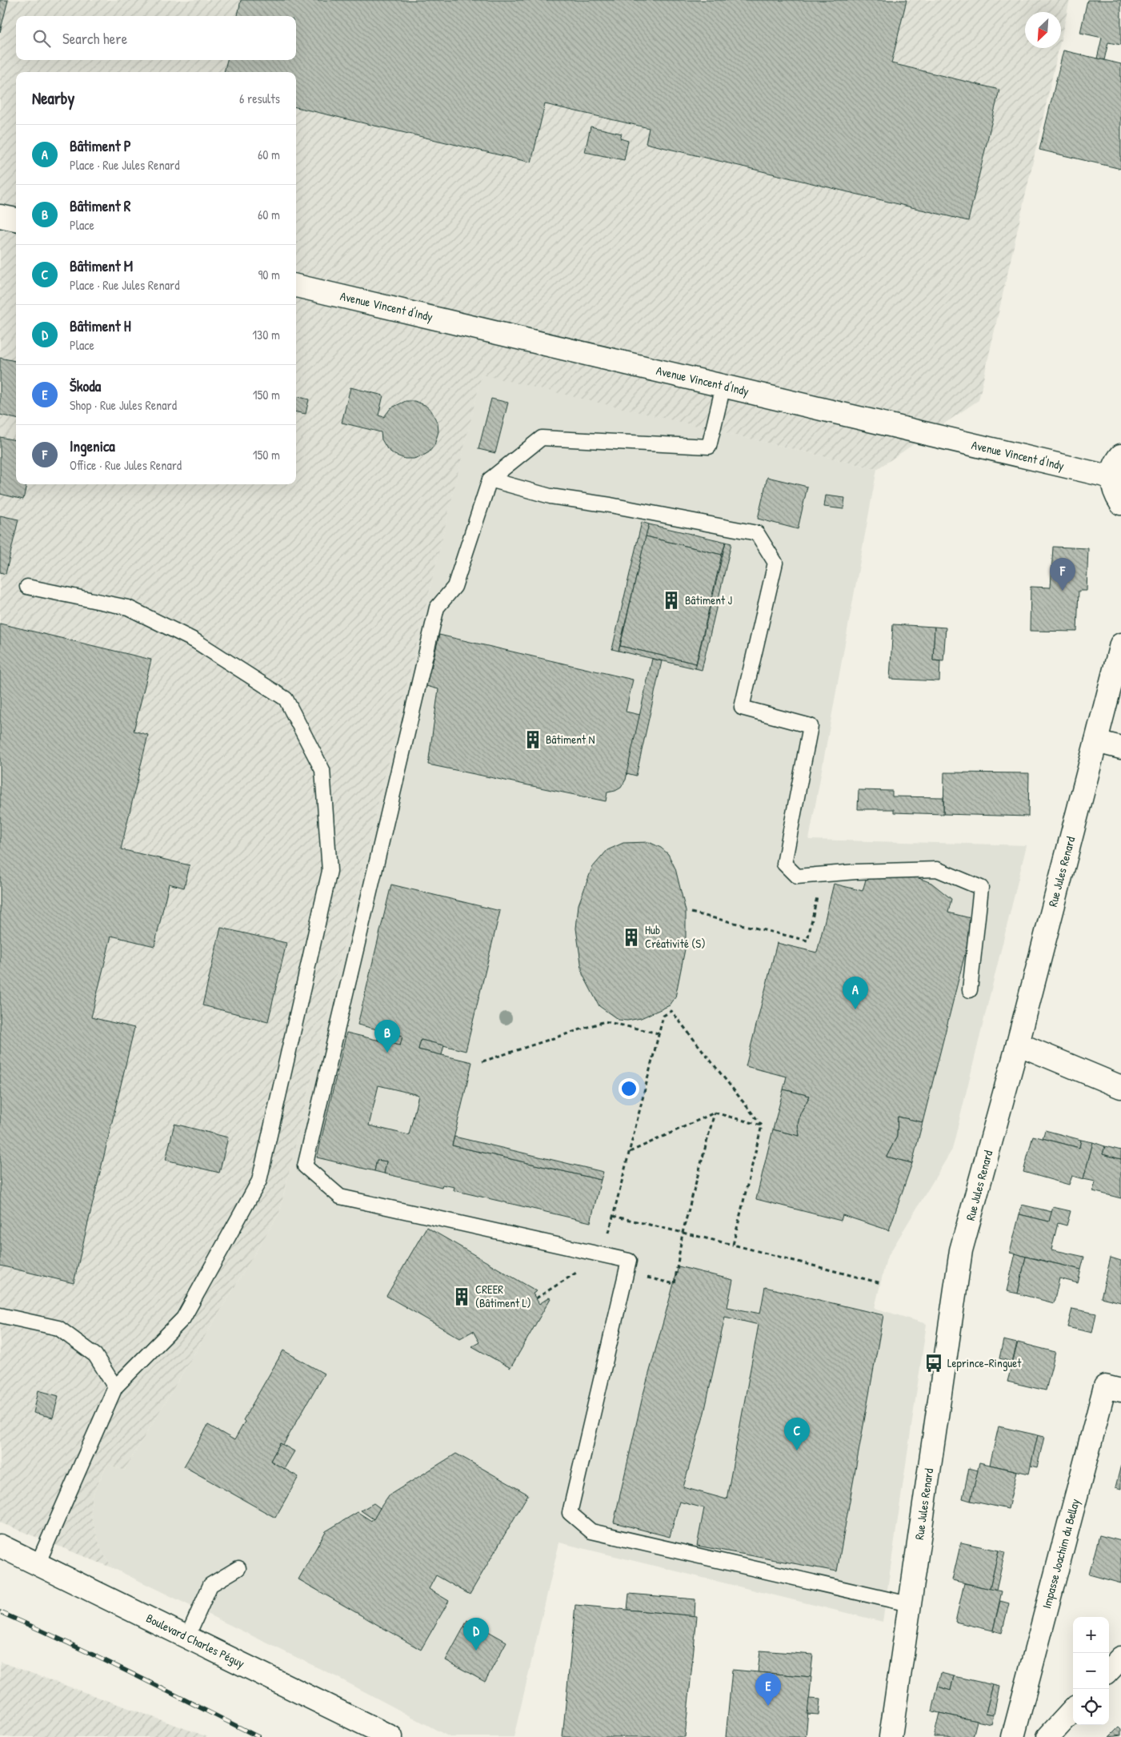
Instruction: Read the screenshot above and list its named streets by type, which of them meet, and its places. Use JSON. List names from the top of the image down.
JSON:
{
  "streets": {
    "street": [
      "Avenue Vincent d'Indy",
      "Rue Jules Renard",
      "Impasse Joachim du Bellay",
      "Boulevard Charles Péguy"
    ]
  },
  "places": {
    "building": [
      "Bâtiment J",
      "Bâtiment N",
      "Hub Créativité (S)",
      "CREER (Bâtiment L)"
    ],
    "bus stop": ["Leprince-Ringuet"]
  },
  "north": "bottom left",
  "page": {
    "search": "Search here",
    "heading": ["Nearby", "6 results"],
    "list": [
      {
        "mark": "A",
        "name": "Bâtiment P",
        "note": "Place · Rue Jules Renard",
        "value": "60 m"
      },
      {
        "mark": "B",
        "name": "Bâtiment R",
        "note": "Place",
        "value": "60 m"
      },
      {
        "mark": "C",
        "name": "Bâtiment M",
        "note": "Place · Rue Jules Renard",
        "value": "90 m"
      },
      {
        "mark": "D",
        "name": "Bâtiment H",
        "note": "Place",
        "value": "130 m"
      },
      {
        "mark": "E",
        "name": "Škoda",
        "note": "Shop · Rue Jules Renard",
        "value": "150 m"
      },
      {
        "mark": "F",
        "name": "Ingenica",
        "note": "Office · Rue Jules Renard",
        "value": "150 m"
      }
    ],
    "pins": [
      "F",
      "A",
      "B",
      "C",
      "D",
      "E"
    ],
    "map_buttons": ["+", "−"]
  }
}
